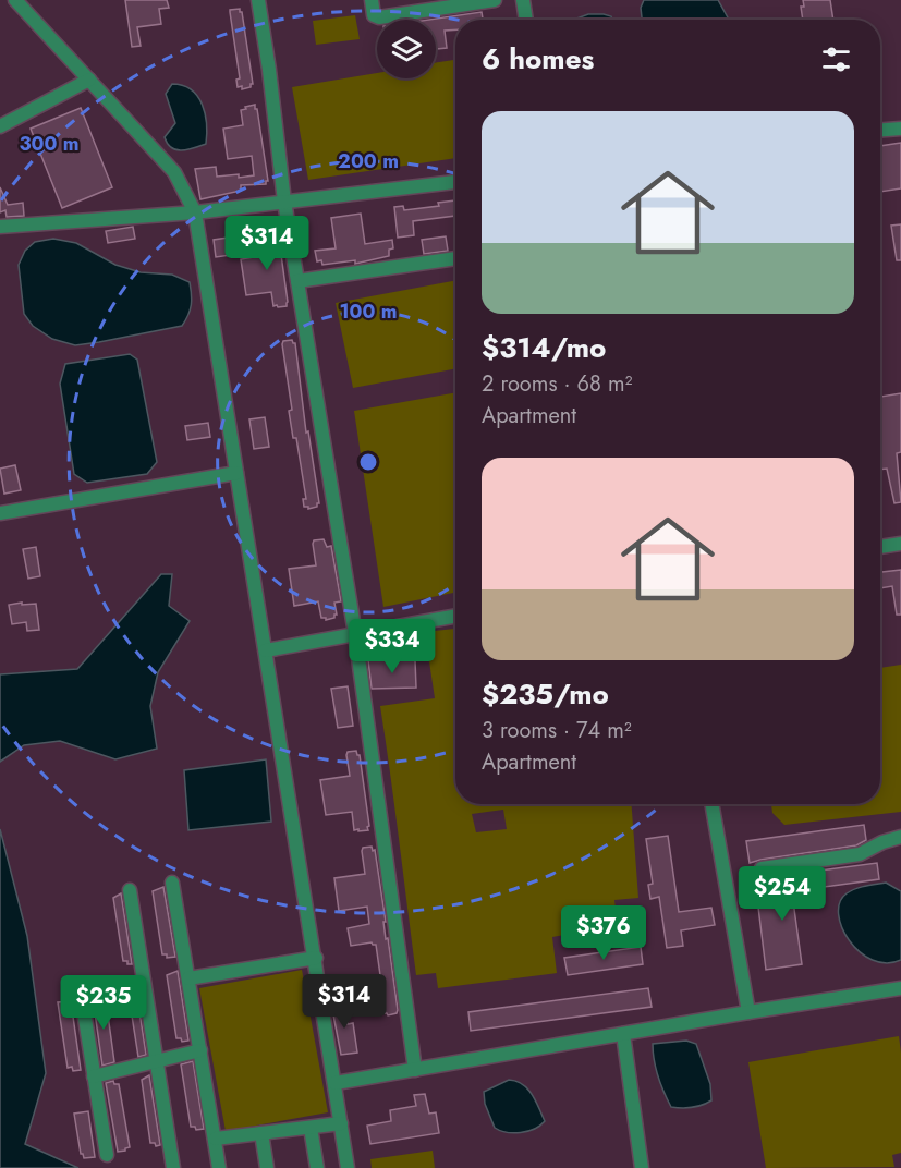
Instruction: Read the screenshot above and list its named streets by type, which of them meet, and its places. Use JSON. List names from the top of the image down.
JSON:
{
  "page": {
    "heading": "6 homes",
    "list": [
      {
        "name": "$314/mo",
        "note": "2 rooms · 68 m² · Apartment"
      },
      {
        "name": "$235/mo",
        "note": "3 rooms · 74 m² · Apartment"
      }
    ],
    "price": [
      "$314",
      "$334",
      "$254",
      "$376",
      "$314",
      "$235"
    ]
  },
  "rings": ["300 m", "200 m", "100 m"]
}
